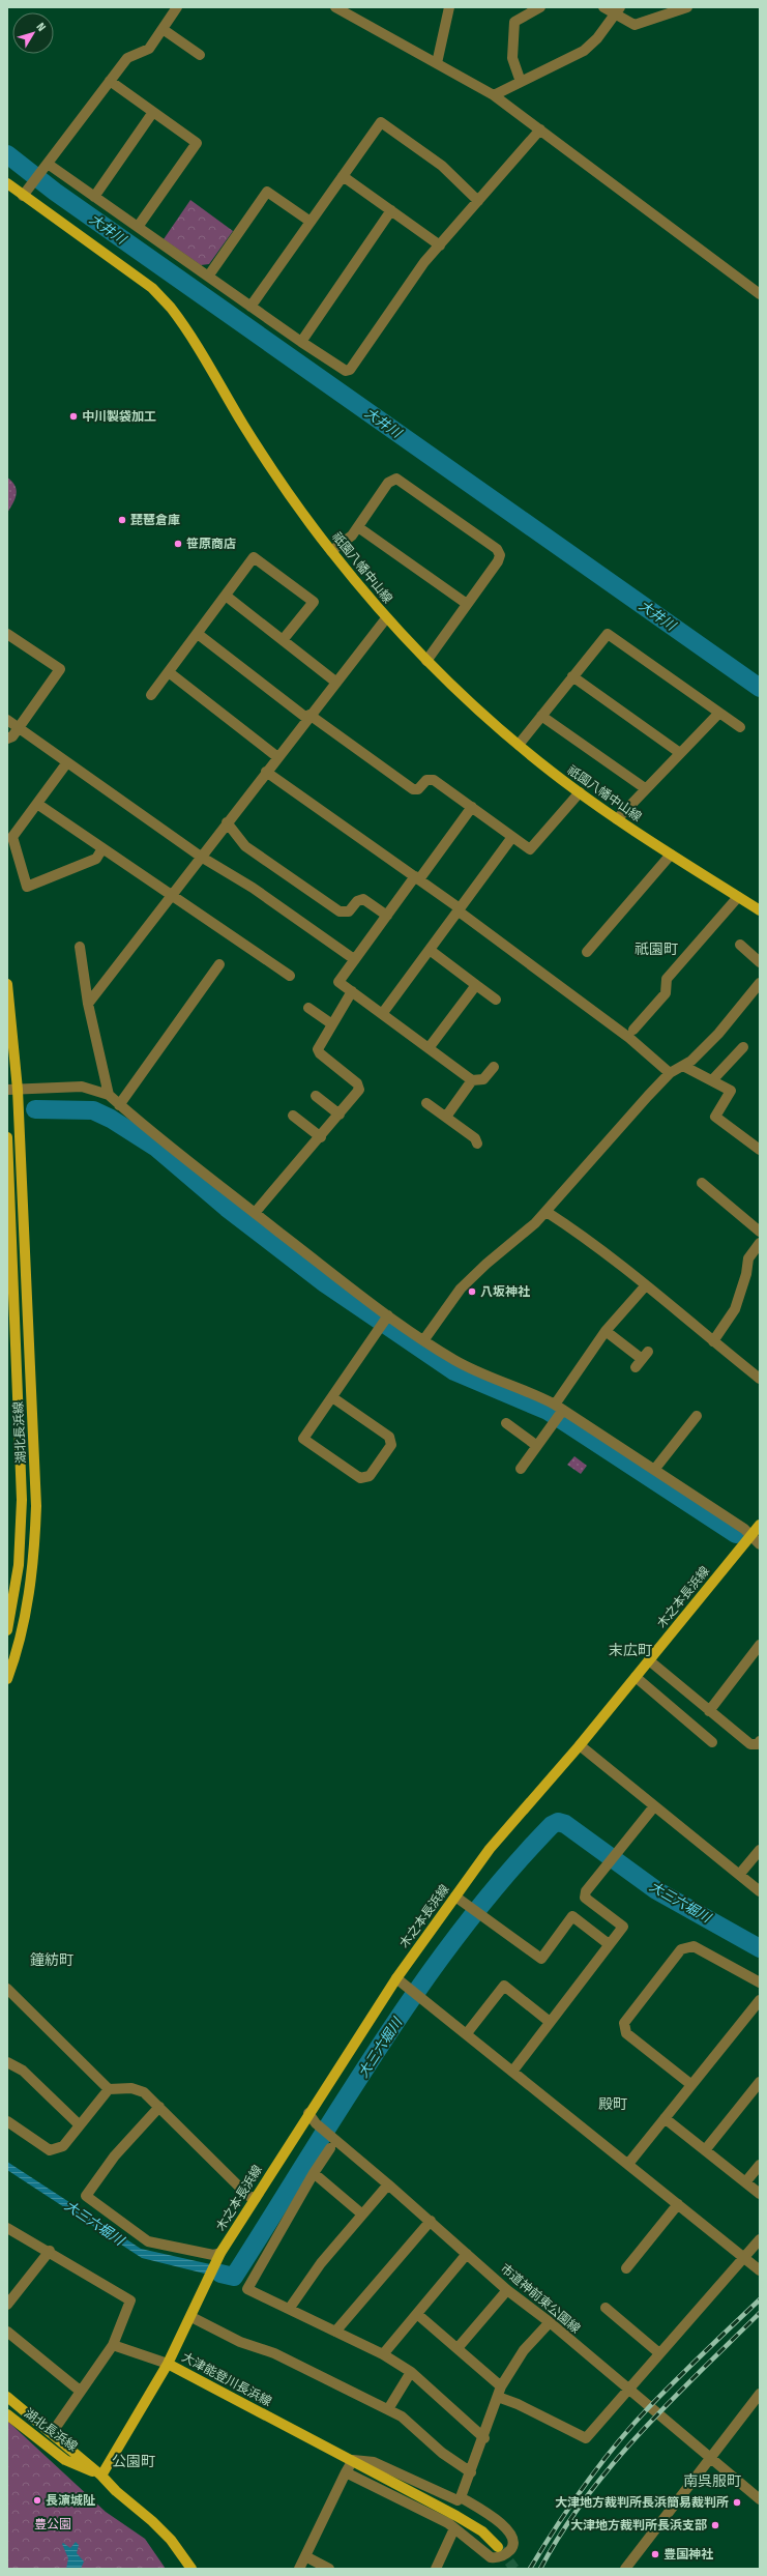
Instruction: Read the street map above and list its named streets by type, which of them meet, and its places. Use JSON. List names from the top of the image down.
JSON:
{
  "streets": {
    "main road": [
      "祇園八幡中山線",
      "湖北長浜線",
      "木之本長浜線",
      "大津能登川長浜線"
    ],
    "street": ["市道神前東公園線"]
  },
  "crossings": [
    ["湖北長浜線", "大津能登川長浜線"],
    ["木之本長浜線", "市道神前東公園線"],
    ["木之本長浜線", "大津能登川長浜線"]
  ],
  "districts": [
    "祇園町",
    "末広町",
    "鐘紡町",
    "殿町",
    "公園町",
    "南呉服町"
  ],
  "water": ["大井川", "大三六堀川"],
  "parks": ["豊公園"],
  "places": [
    "中川製袋加工",
    "琵琶倉庫",
    "笹原商店",
    "八坂神社",
    "長濵城阯",
    "大津地方裁判所長浜簡易裁判所",
    "大津地方裁判所長浜支部",
    "豊国神社"
  ],
  "north": "top right"
}
